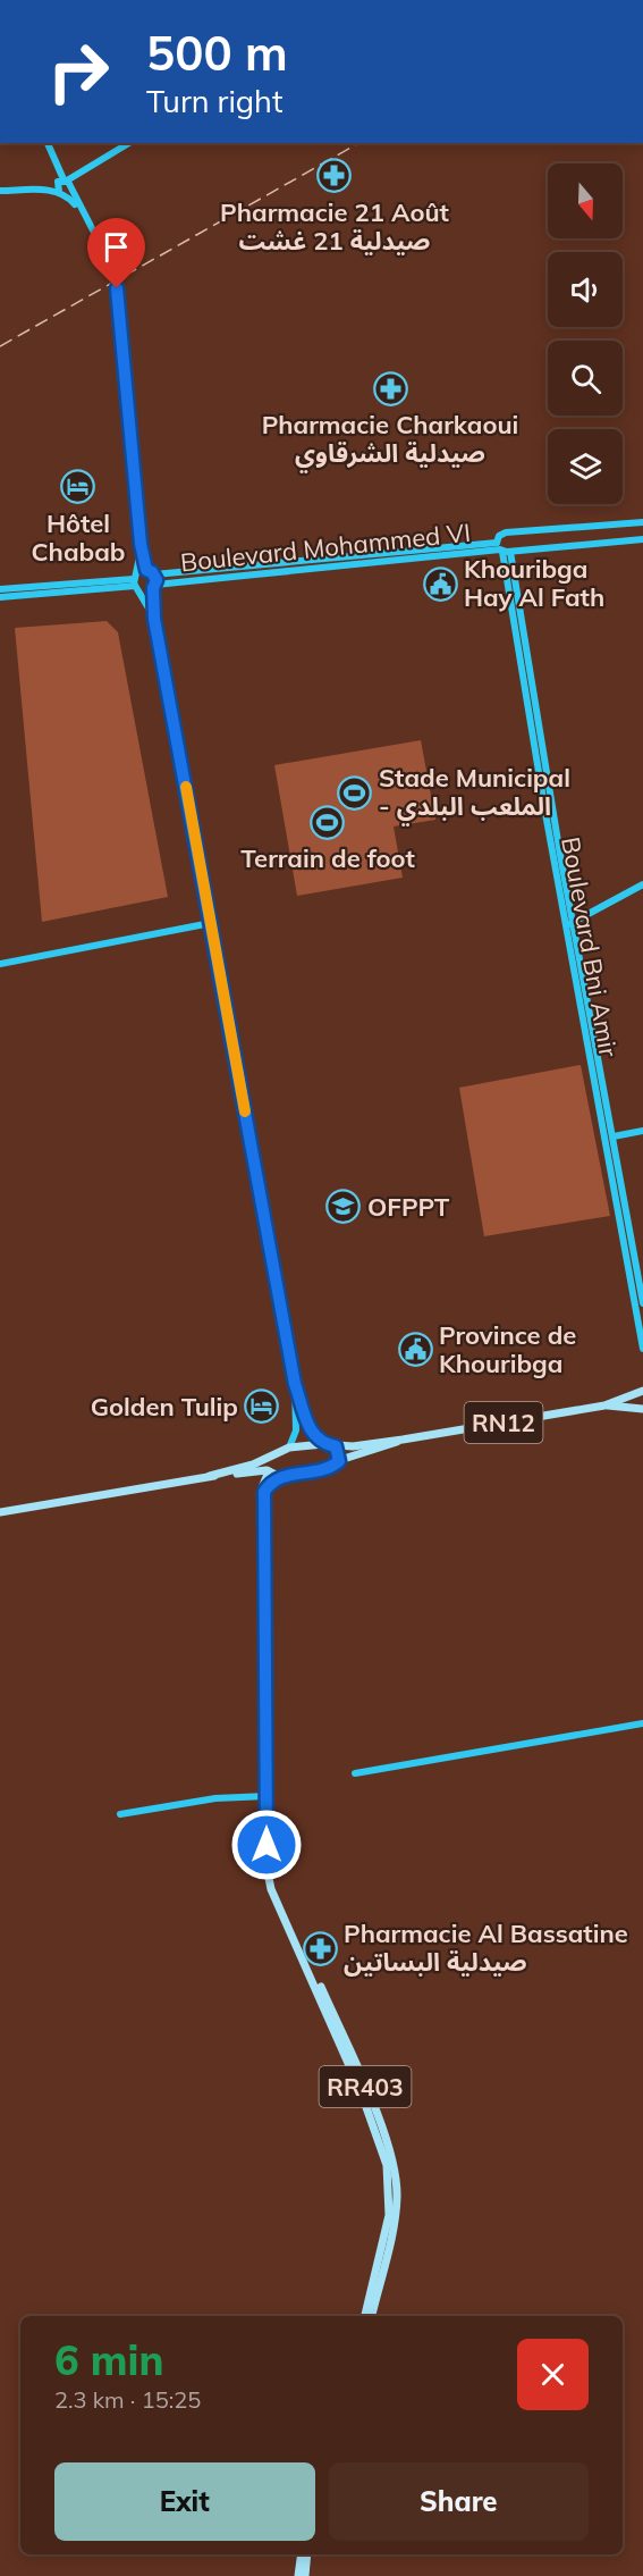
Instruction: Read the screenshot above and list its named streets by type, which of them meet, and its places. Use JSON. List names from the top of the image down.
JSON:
{
  "streets": {
    "main road": [
      "Boulevard Mohammed VI",
      "Boulevard Bni Amir",
      "RN12",
      "RR403"
    ]
  },
  "crossings": [
    ["Boulevard Mohammed VI", "Boulevard Bni Amir"],
    ["RN12", "RR403"]
  ],
  "places": {
    "pharmacy": ["Pharmacie 21 Août صيدلية 21 غشت", "Pharmacie Charkaoui صيدلية الشرقاوي", "Pharmacie Al Bassatine صيدلية البساتين"],
    "hotel": ["Hôtel Chabab", "Golden Tulip"],
    "public building": ["Khouribga Hay Al Fath", "Province de Khouribga"],
    "sports": ["Stade Municipal - الملعب البلدي", "Terrain de foot"],
    "school or university": ["OFPPT"]
  },
  "north": "bottom",
  "page": {
    "turn": ["500 m", "Turn right"],
    "heading": ["6 min", "2.3 km · 15:25"],
    "buttons": ["Exit", "Share"]
  }
}
